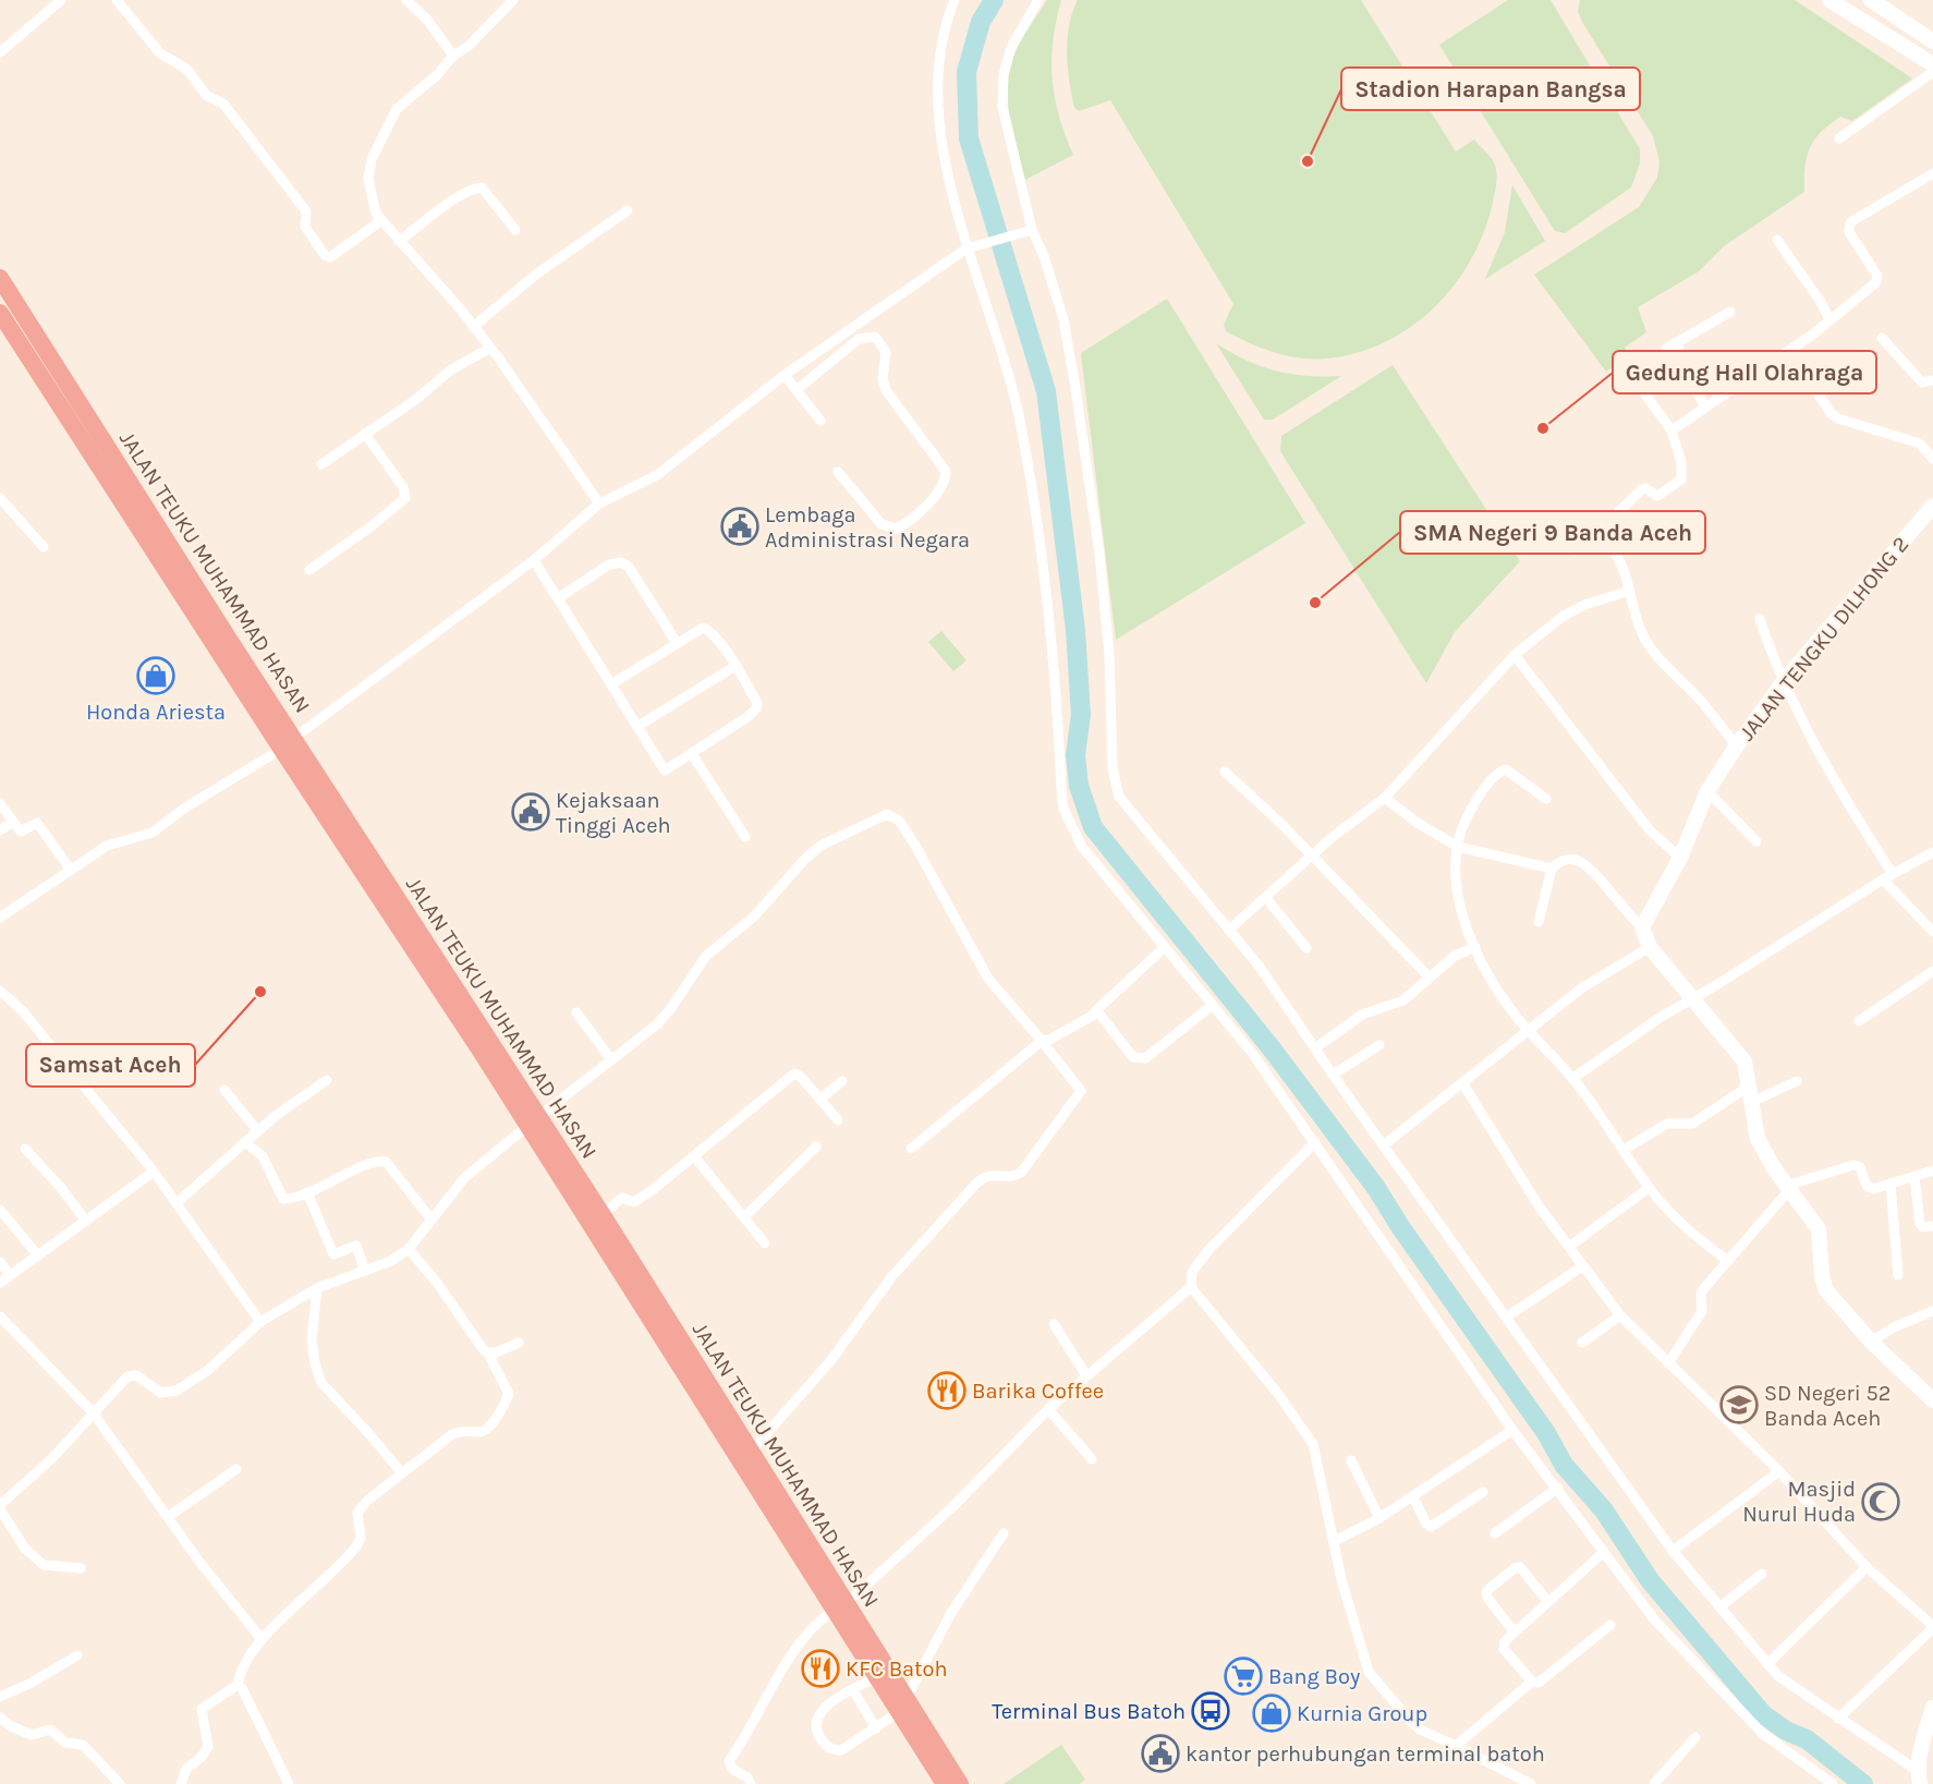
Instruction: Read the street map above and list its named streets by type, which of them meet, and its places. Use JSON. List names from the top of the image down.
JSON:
{
  "streets": {
    "highway": ["JALAN TEUKU MUHAMMAD HASAN"],
    "street": ["JALAN TENGKU DILHONG 2"]
  },
  "places": {
    "other": [
      "Stadion Harapan Bangsa",
      "Gedung Hall Olahraga",
      "SMA Negeri 9 Banda Aceh",
      "Samsat Aceh"
    ],
    "public building": ["Lembaga Administrasi Negara", "Kejaksaan Tinggi Aceh", "kantor perhubungan terminal batoh"],
    "shop": ["Honda Ariesta", "Kurnia Group"],
    "restaurant": ["Barika Coffee", "KFC Batoh"],
    "school or university": ["SD Negeri 52 Banda Aceh"],
    "mosque": ["Masjid Nurul Huda"],
    "supermarket": ["Bang Boy"],
    "bus stop": ["Terminal Bus Batoh"]
  }
}
